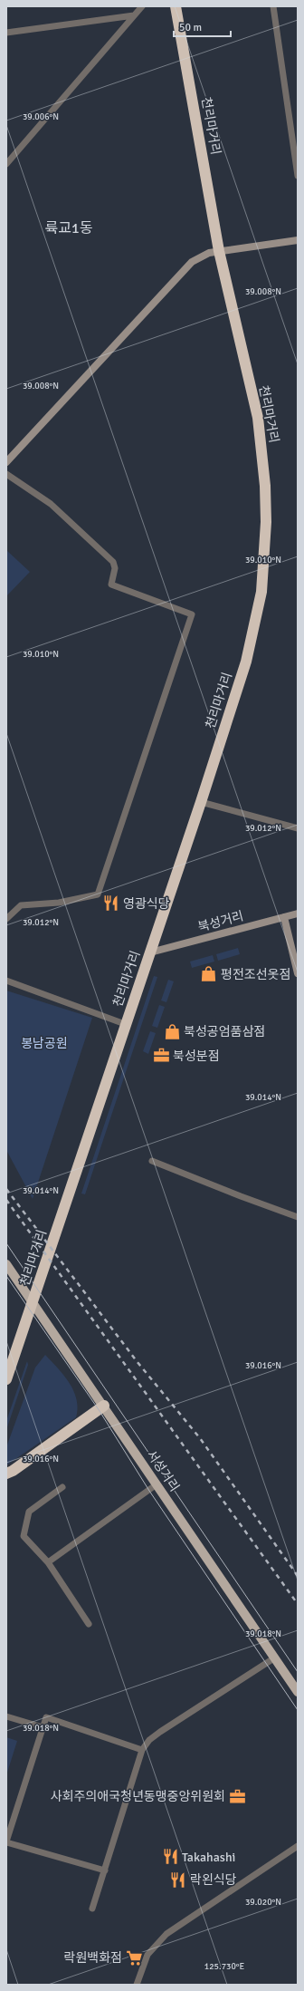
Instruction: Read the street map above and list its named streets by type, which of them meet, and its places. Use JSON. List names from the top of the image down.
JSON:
{
  "streets": {
    "highway": ["천리마거리"],
    "main road": ["서성거리"],
    "street": ["북성거리"]
  },
  "crossings": [
    ["천리마거리", "북성거리"]
  ],
  "districts": ["륙교1동"],
  "parks": ["봉남공원"],
  "places": {
    "restaurant": ["영광식당", "Takahashi", "락왼식당"],
    "shop": ["평전조선옷점", "북성공엄품삼점"],
    "office": ["북성분점", "사회주의애국청년동맹중앙위원회"],
    "supermarket": ["락원백화점"]
  },
  "scale_bar": "50 m",
  "coordinates": [
    "39.006°N",
    "39.008°N",
    "39.010°N",
    "39.012°N",
    "39.014°N",
    "39.016°N",
    "39.018°N",
    "39.020°N",
    "125.730°E"
  ]
}
